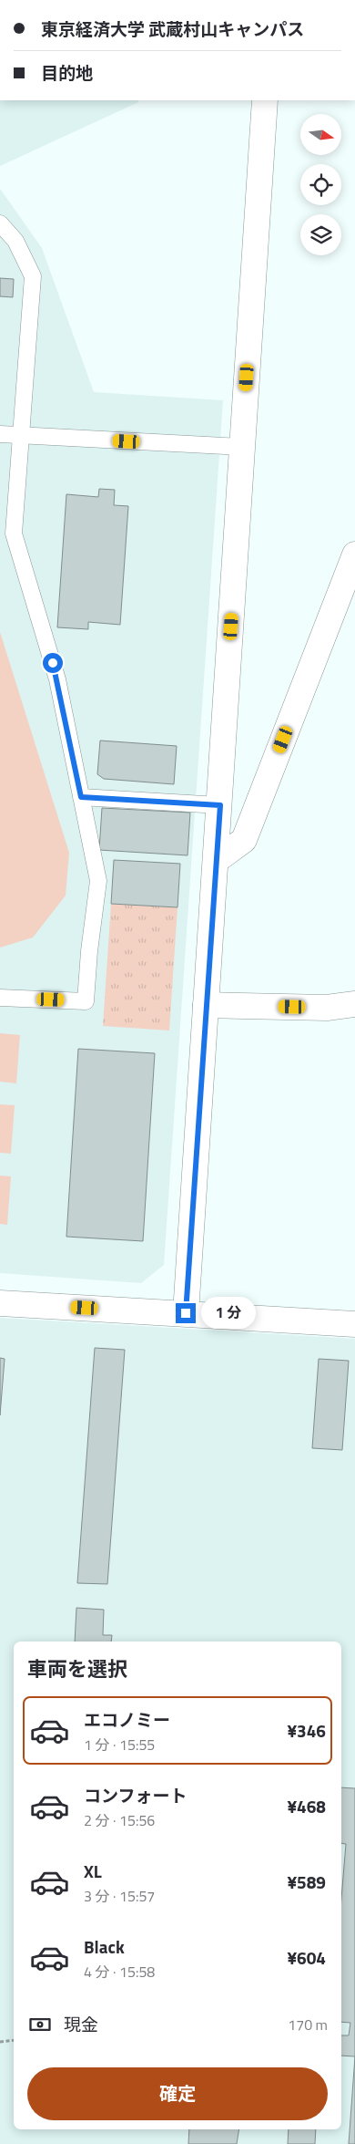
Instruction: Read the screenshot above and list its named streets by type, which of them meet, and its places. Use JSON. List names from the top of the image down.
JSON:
{
  "north": "right",
  "page": {
    "banner": ["東京経済大学 武蔵村山キャンパス", "目的地"],
    "bubble": "1 分",
    "heading": "車両を選択",
    "list": [
      {
        "name": "エコノミー",
        "note": "1 分 · 15:55",
        "value": "¥346"
      },
      {
        "name": "コンフォート",
        "note": "2 分 · 15:56",
        "value": "¥468"
      },
      {
        "name": "XL",
        "note": "3 分 · 15:57",
        "value": "¥589"
      },
      {
        "name": "Black",
        "note": "4 分 · 15:58",
        "value": "¥604"
      }
    ],
    "pay": ["現金", "170 m"],
    "buttons": "確定"
  }
}
